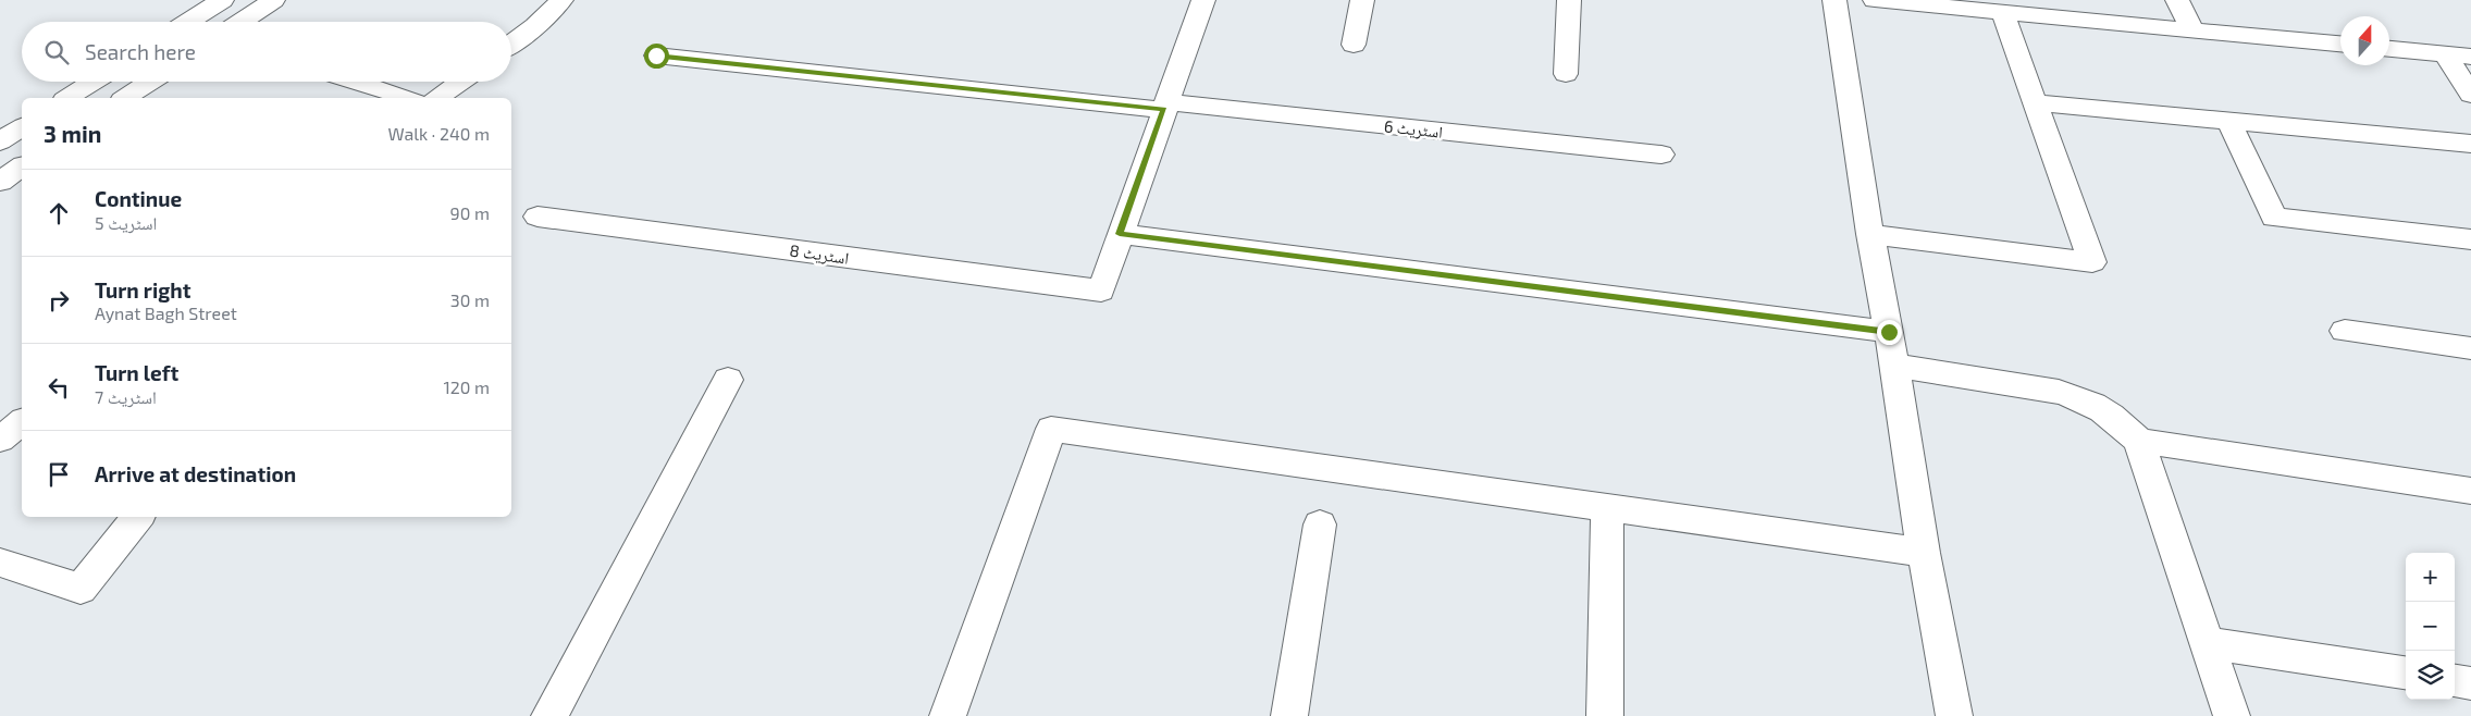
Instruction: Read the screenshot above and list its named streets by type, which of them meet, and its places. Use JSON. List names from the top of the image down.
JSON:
{
  "streets": {
    "street": ["اسٹریٹ 6", "اسٹریٹ 8"]
  },
  "north": "top",
  "page": {
    "search": "Search here",
    "heading": ["3 min", "Walk · 240 m"],
    "list": [
      ["Continue", "اسٹریٹ 5", "90 m"],
      ["Turn right", "Aynat Bagh Street", "30 m"],
      ["Turn left", "اسٹریٹ 7", "120 m"],
      "Arrive at destination"
    ],
    "map_buttons": ["+", "−"]
  }
}
